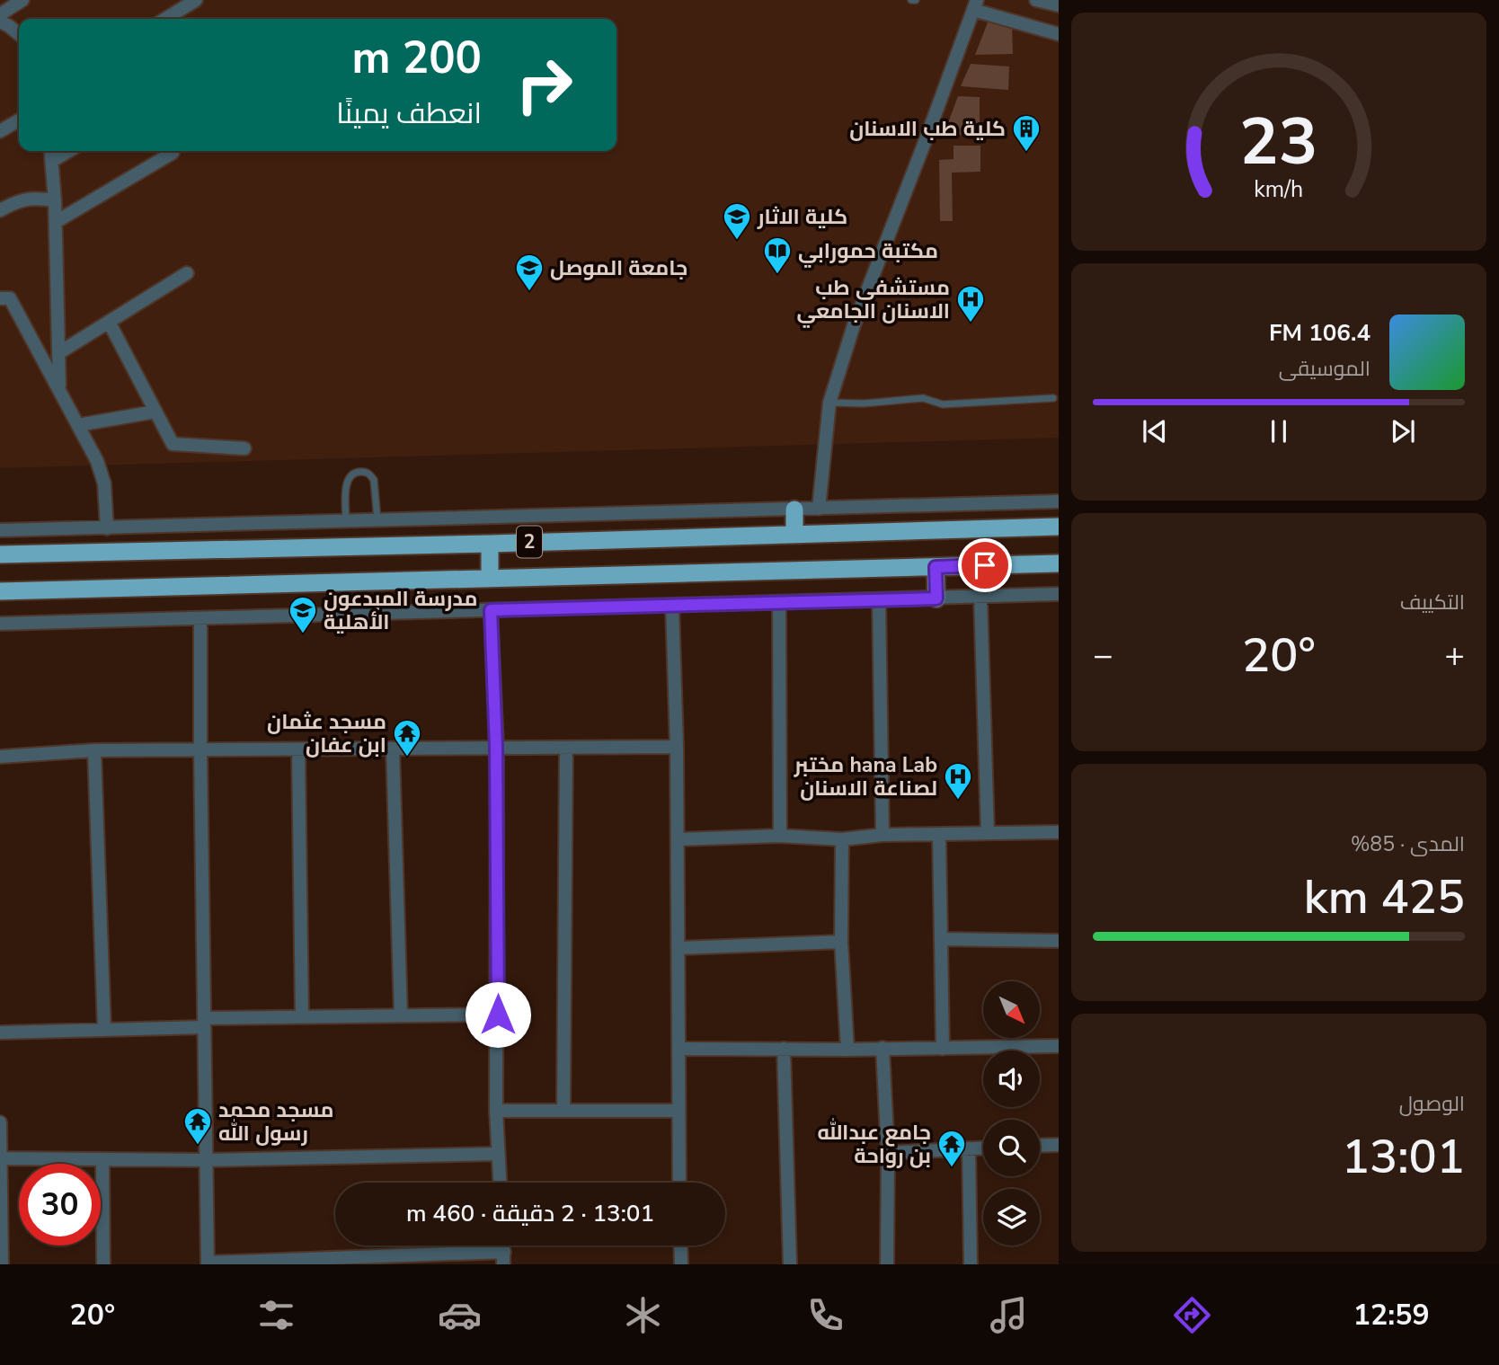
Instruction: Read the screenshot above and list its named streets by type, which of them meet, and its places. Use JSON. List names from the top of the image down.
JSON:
{
  "streets": {
    "highway": ["2"]
  },
  "places": {
    "building": ["كلية طب الاسنان"],
    "school or university": ["كلية الاثار", "جامعة الموصل", "مدرسة المبدعون الأهلية"],
    "library": ["مكتبة حمورابي"],
    "hospital": ["مستشفى طب الاسنان الجامعي", "مختبر hana Lab لصناعة الاسنان"],
    "temple": ["مسجد عثمان ابن عفان", "مسجد محمد رسول الله", "جامع عبدالله بن رواحة"]
  },
  "north": "bottom right",
  "page": {
    "turn": ["200 m", "انعطف يمينًا"],
    "song": ["106.4 FM", "الموسيقى"],
    "tile": [
      "التكييف",
      ["المدى · 85%", "425 km"],
      ["الوصول", "13:01"]
    ],
    "heat": ["−", "20°", "+"],
    "limit": "30",
    "trip": "13:01 · 2 دقيقة · 460 m",
    "tabs": ["12:59", "20°"],
    "gauge": ["23", "km/h"]
  }
}
